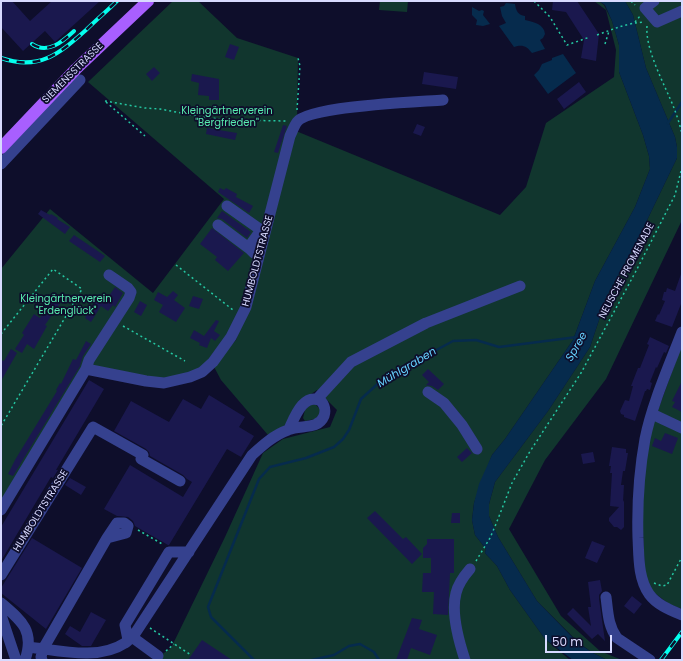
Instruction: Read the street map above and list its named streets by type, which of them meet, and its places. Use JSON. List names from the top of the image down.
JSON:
{
  "streets": {
    "main road": ["SIEMENSSTRASSE"],
    "street": ["HUMBOLDTSTRASSE"],
    "path": ["NEUSCHE PROMENADE"]
  },
  "water": ["Spree", "Mühlgraben"],
  "parks": ["Kleingärtnerverein \"Bergfrieden\"", "Kleingärtnerverein \"Erdenglück\""],
  "scale_bar": "50 m"
}
